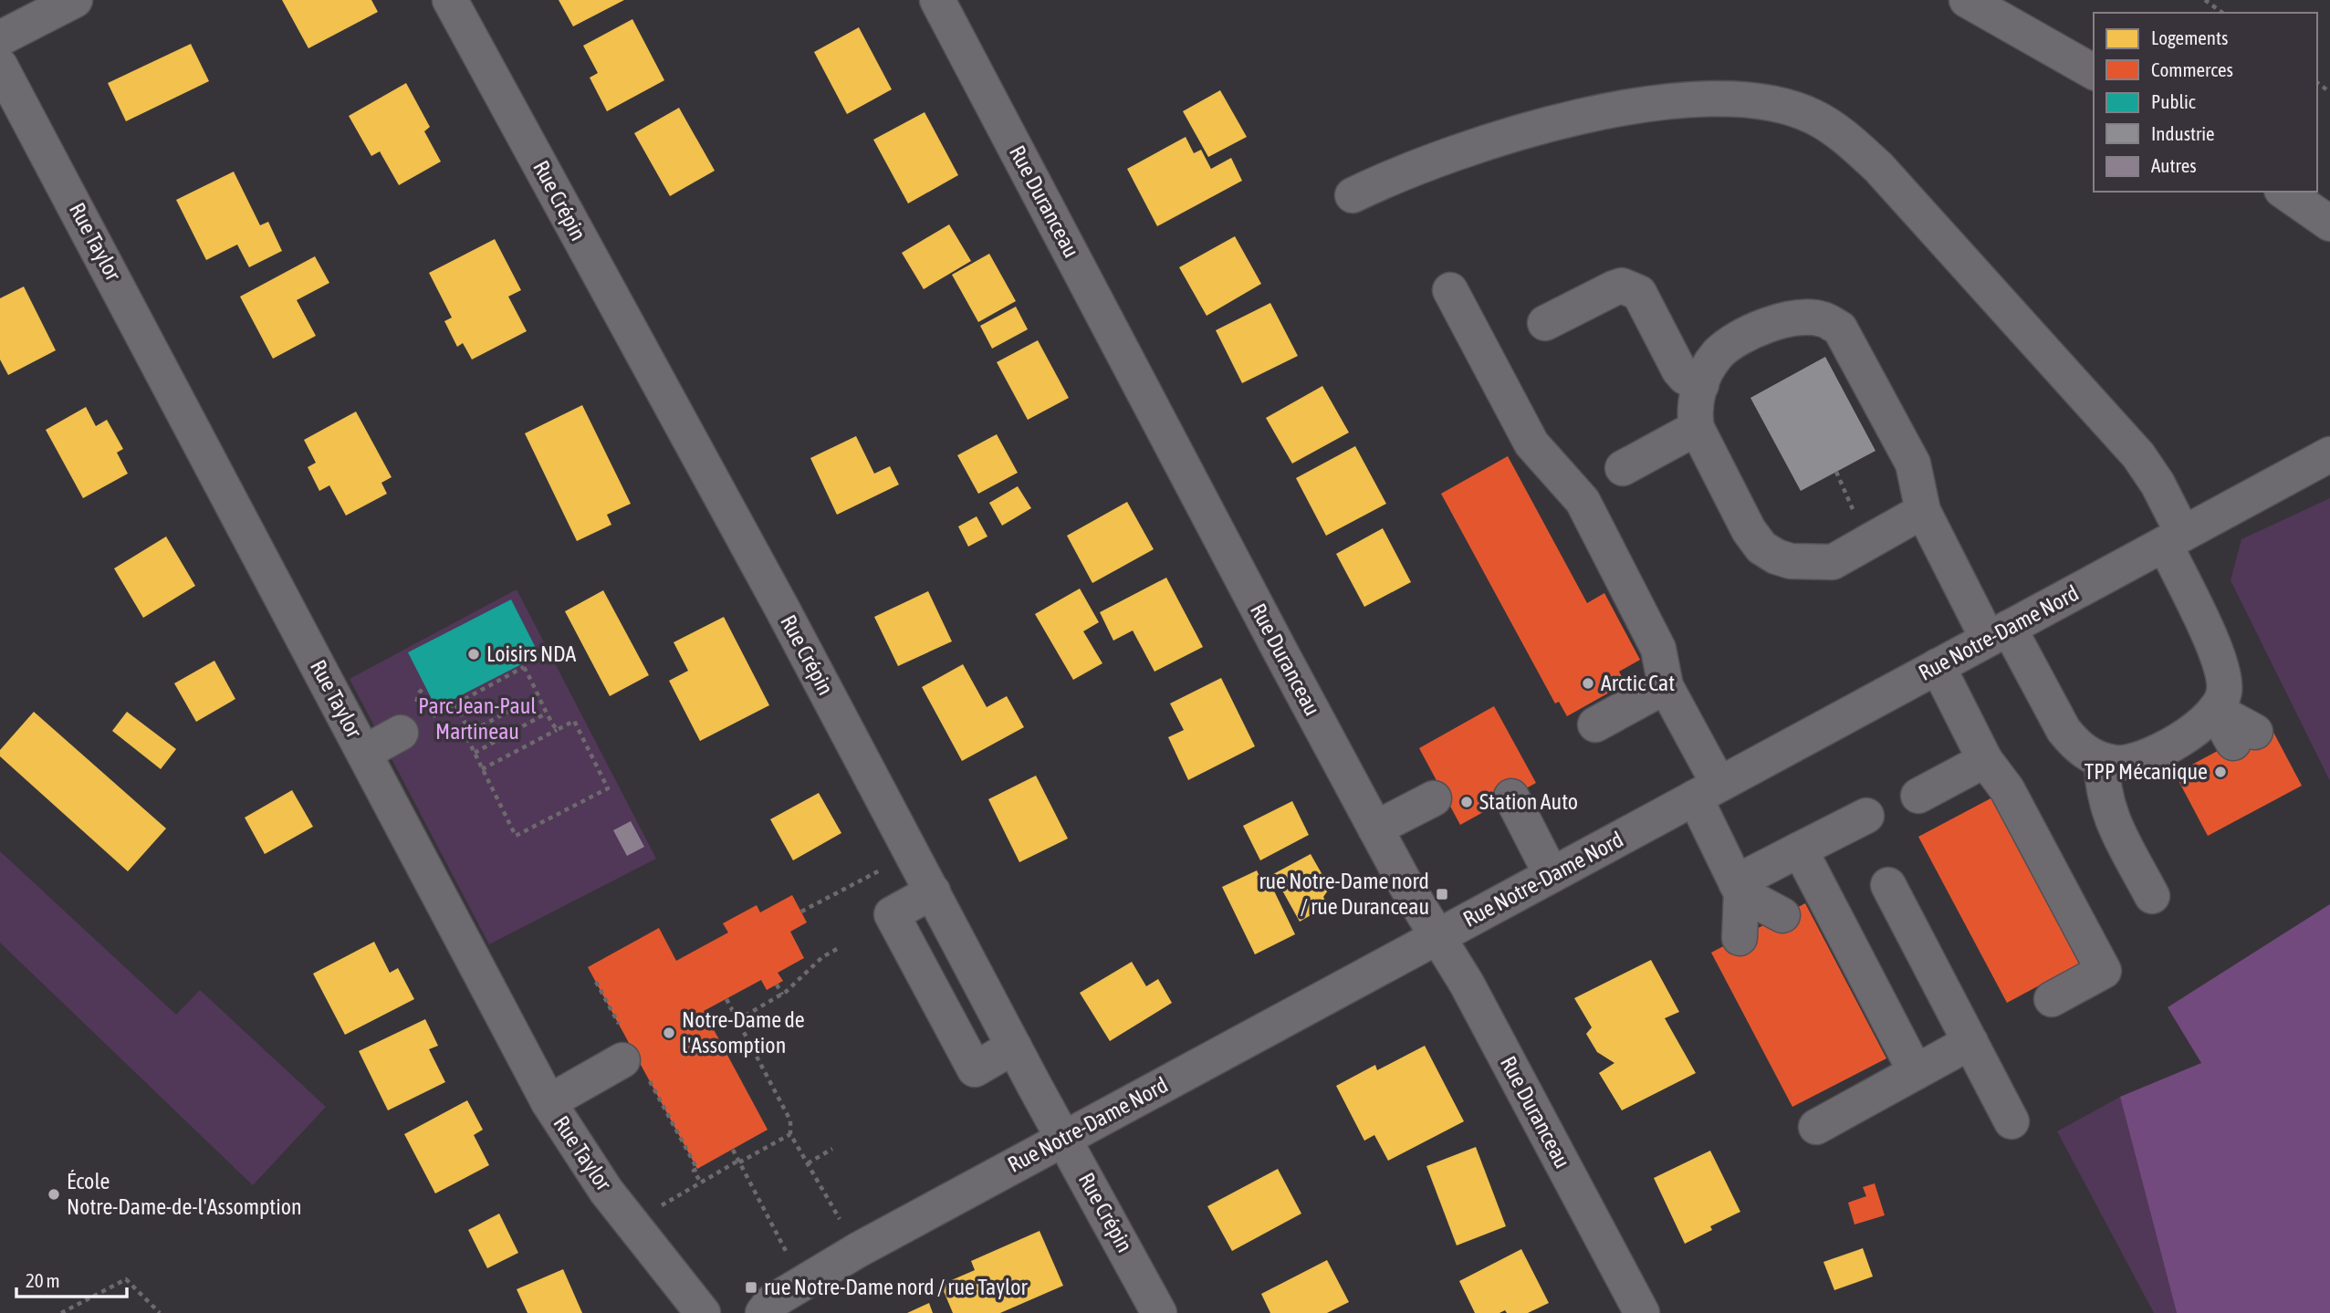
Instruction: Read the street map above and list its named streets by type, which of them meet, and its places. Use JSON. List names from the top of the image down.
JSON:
{
  "streets": {
    "street": [
      "Rue Crépin",
      "Rue Duranceau",
      "Rue Taylor",
      "Rue Notre-Dame Nord"
    ]
  },
  "crossings": [
    ["Rue Crépin", "Rue Notre-Dame Nord"],
    ["Rue Duranceau", "Rue Notre-Dame Nord"]
  ],
  "parks": ["Parc Jean-Paul Martineau"],
  "places": {
    "other": [
      "Loisirs NDA",
      "Arctic Cat",
      "TPP Mécanique",
      "Station Auto",
      "Notre-Dame de l'Assomption",
      "École Notre-Dame-de-l'Assomption"
    ],
    "transit": ["rue Notre-Dame nord / rue Duranceau", "rue Notre-Dame nord / rue Taylor"]
  },
  "legend": [
    "Logements",
    "Commerces",
    "Public",
    "Industrie",
    "Autres"
  ],
  "scale_bar": "20 m"
}
